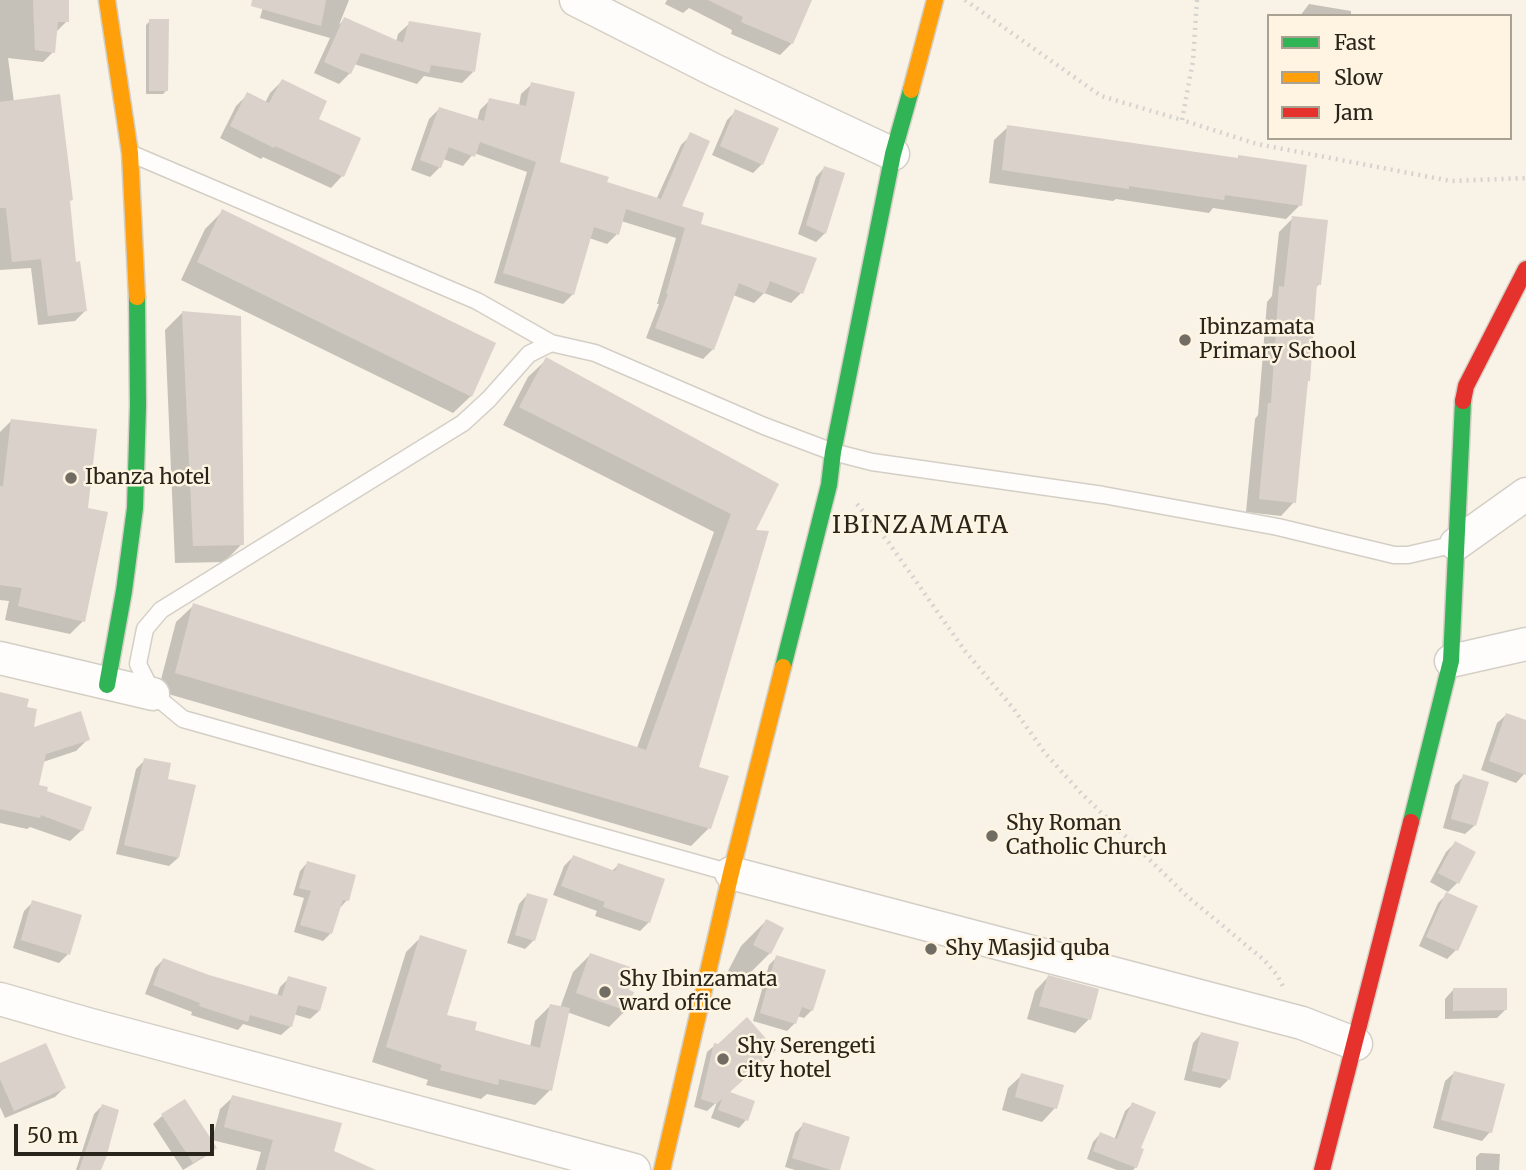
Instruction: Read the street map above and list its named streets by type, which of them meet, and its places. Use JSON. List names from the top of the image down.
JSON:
{
  "districts": ["IBINZAMATA"],
  "places": [
    "Ibinzamata Primary School",
    "Ibanza hotel",
    "Shy Roman Catholic Church",
    "Shy Masjid quba",
    "Shy Ibinzamata ward office",
    "Shy Serengeti city hotel"
  ],
  "legend": ["Fast", "Slow", "Jam"],
  "scale_bar": "50 m"
}
